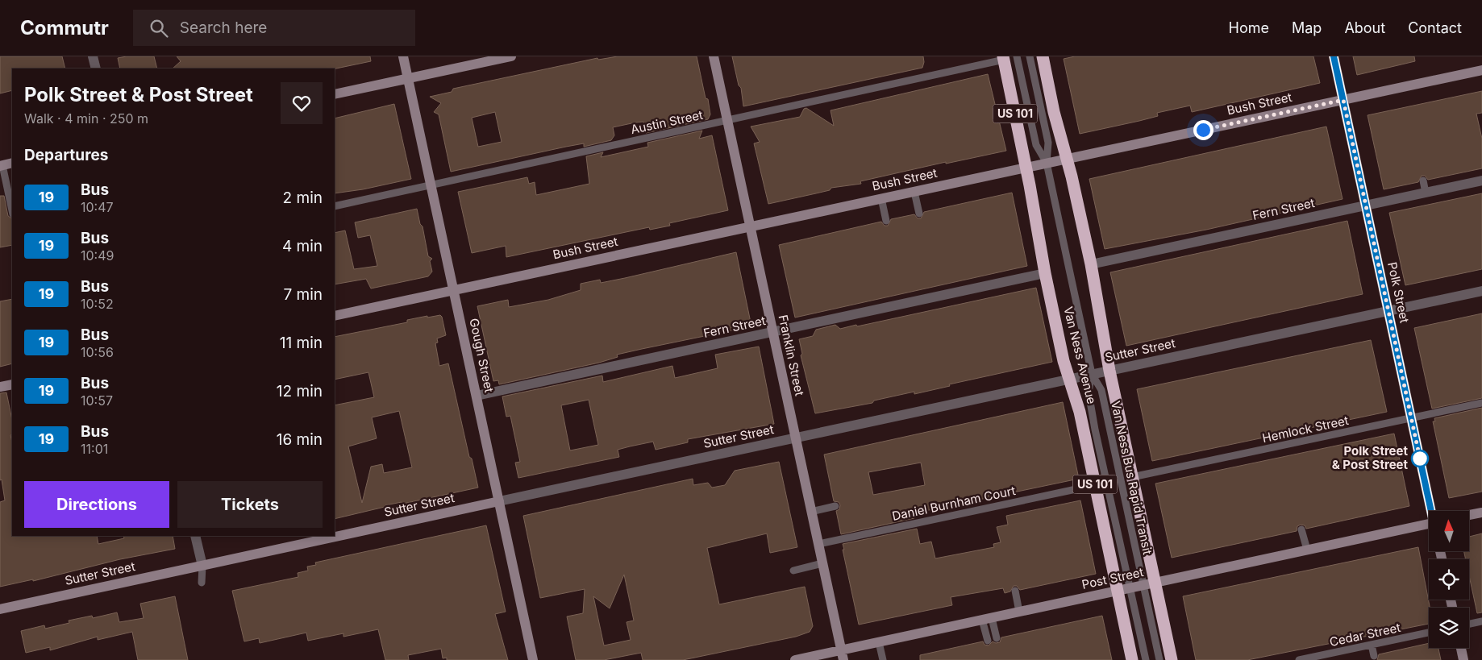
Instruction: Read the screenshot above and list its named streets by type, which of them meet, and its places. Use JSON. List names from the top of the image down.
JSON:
{
  "streets": {
    "highway": ["US 101", "Van Ness Avenue"],
    "main road": [
      "Bush Street",
      "Polk Street",
      "Sutter Street",
      "Gough Street",
      "Franklin Street",
      "Post Street"
    ],
    "street": ["Fern Street"],
    "lane": [
      "Austin Street",
      "Hemlock Street",
      "Van Ness Bus Rapid Transit",
      "Daniel Burnham Court",
      "Cedar Street"
    ]
  },
  "crossings": [
    ["Bush Street", "Polk Street"],
    ["Bush Street", "Gough Street"],
    ["Bush Street", "Franklin Street"],
    ["Bush Street", "Van Ness Avenue"],
    ["Bush Street", "Van Ness Bus Rapid Transit"],
    ["Austin Street", "Gough Street"],
    ["Austin Street", "Franklin Street"],
    ["Austin Street", "Van Ness Avenue"],
    ["Fern Street", "Polk Street"],
    ["Fern Street", "Gough Street"],
    ["Fern Street", "Franklin Street"],
    ["Fern Street", "Van Ness Avenue"],
    ["Polk Street", "Sutter Street"],
    ["Polk Street", "Hemlock Street"],
    ["Sutter Street", "Gough Street"],
    ["Sutter Street", "Franklin Street"],
    ["Sutter Street", "Van Ness Avenue"],
    ["Sutter Street", "Van Ness Bus Rapid Transit"],
    ["Franklin Street", "Daniel Burnham Court"],
    ["Franklin Street", "Post Street"],
    ["Van Ness Avenue", "Hemlock Street"],
    ["Van Ness Avenue", "Van Ness Bus Rapid Transit"],
    ["Van Ness Avenue", "Daniel Burnham Court"],
    ["Van Ness Avenue", "Post Street"],
    ["Van Ness Bus Rapid Transit", "Post Street"]
  ],
  "places": ["Polk Street & Post Street"],
  "lines": ["bus line 19"],
  "north": "top",
  "page": {
    "header": "Commutr",
    "search": "Search here",
    "nav": [
      "Home",
      "Map",
      "About",
      "Contact"
    ],
    "heading": [
      ["Polk Street & Post Street", "Walk · 4 min · 250 m"],
      "Departures"
    ],
    "list": [
      {
        "mark": "19",
        "name": "Bus",
        "note": "10:47",
        "value": "2 min"
      },
      {
        "mark": "19",
        "name": "Bus",
        "note": "10:49",
        "value": "4 min"
      },
      {
        "mark": "19",
        "name": "Bus",
        "note": "10:52",
        "value": "7 min"
      },
      {
        "mark": "19",
        "name": "Bus",
        "note": "10:56",
        "value": "11 min"
      },
      {
        "mark": "19",
        "name": "Bus",
        "note": "10:57",
        "value": "12 min"
      },
      {
        "mark": "19",
        "name": "Bus",
        "note": "11:01",
        "value": "16 min"
      }
    ],
    "buttons": ["Directions", "Tickets"]
  }
}
